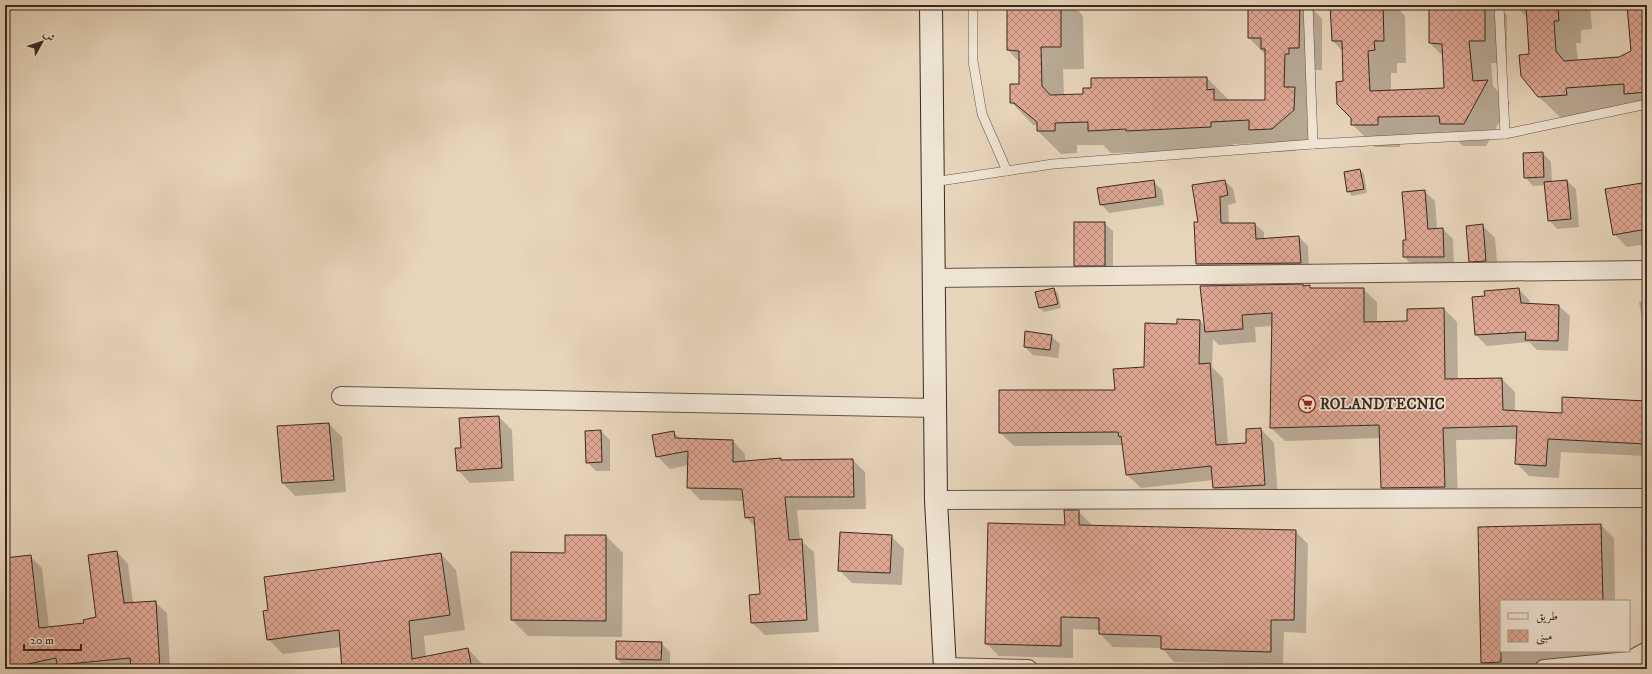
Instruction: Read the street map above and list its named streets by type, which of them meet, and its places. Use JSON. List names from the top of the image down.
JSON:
{
  "places": {
    "supermarket": ["ROLANDTECNIC"]
  },
  "legend": ["طريق", "مبنى"],
  "scale_bar": "20 m",
  "north": "top right"
}
